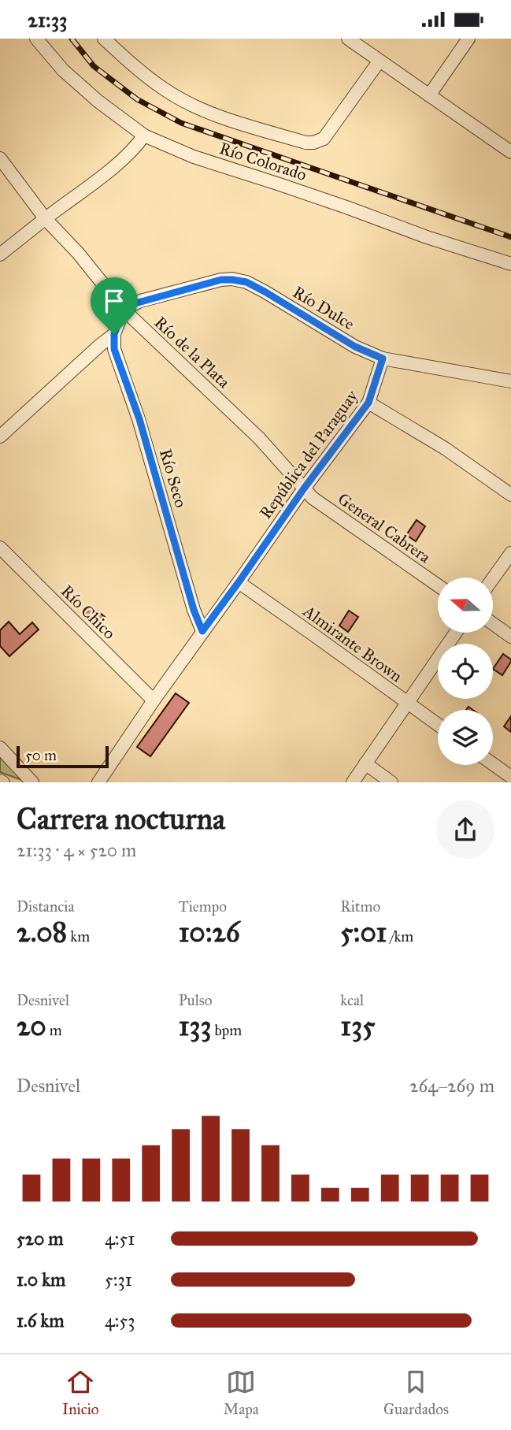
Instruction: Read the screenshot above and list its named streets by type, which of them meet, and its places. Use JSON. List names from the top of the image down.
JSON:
{
  "streets": {
    "street": [
      "Río Colorado",
      "Río Dulce",
      "Río de la Plata",
      "República del Paraguay",
      "Río Seco",
      "General Cabrera",
      "Río Chico",
      "Almirante Brown"
    ]
  },
  "crossings": [
    ["Río Dulce", "Río de la Plata"],
    ["Río Dulce", "República del Paraguay"],
    ["Río de la Plata", "República del Paraguay"],
    ["Río de la Plata", "General Cabrera"],
    ["República del Paraguay", "Río Seco"],
    ["República del Paraguay", "General Cabrera"],
    ["República del Paraguay", "Río Chico"],
    ["República del Paraguay", "Almirante Brown"]
  ],
  "scale_bar": "50 m",
  "north": "left",
  "page": {
    "status": "21:33",
    "scale": "50 m",
    "heading": ["Carrera nocturna", "21:33 · 4 × 520 m"],
    "stats": [
      ["Distancia", "2.08 km"],
      ["Tiempo", "10:26"],
      ["Ritmo", "5:01 /km"],
      ["Desnivel", "20 m"],
      ["Pulso", "133 bpm"],
      ["kcal", "135"]
    ],
    "chart": ["Desnivel", "264–269 m"],
    "list": [
      {
        "name": "520 m",
        "note": "4:51"
      },
      {
        "name": "1.0 km",
        "note": "5:31"
      },
      {
        "name": "1.6 km",
        "note": "4:53"
      }
    ],
    "tabs": ["Inicio", "Mapa", "Guardados"]
  }
}
